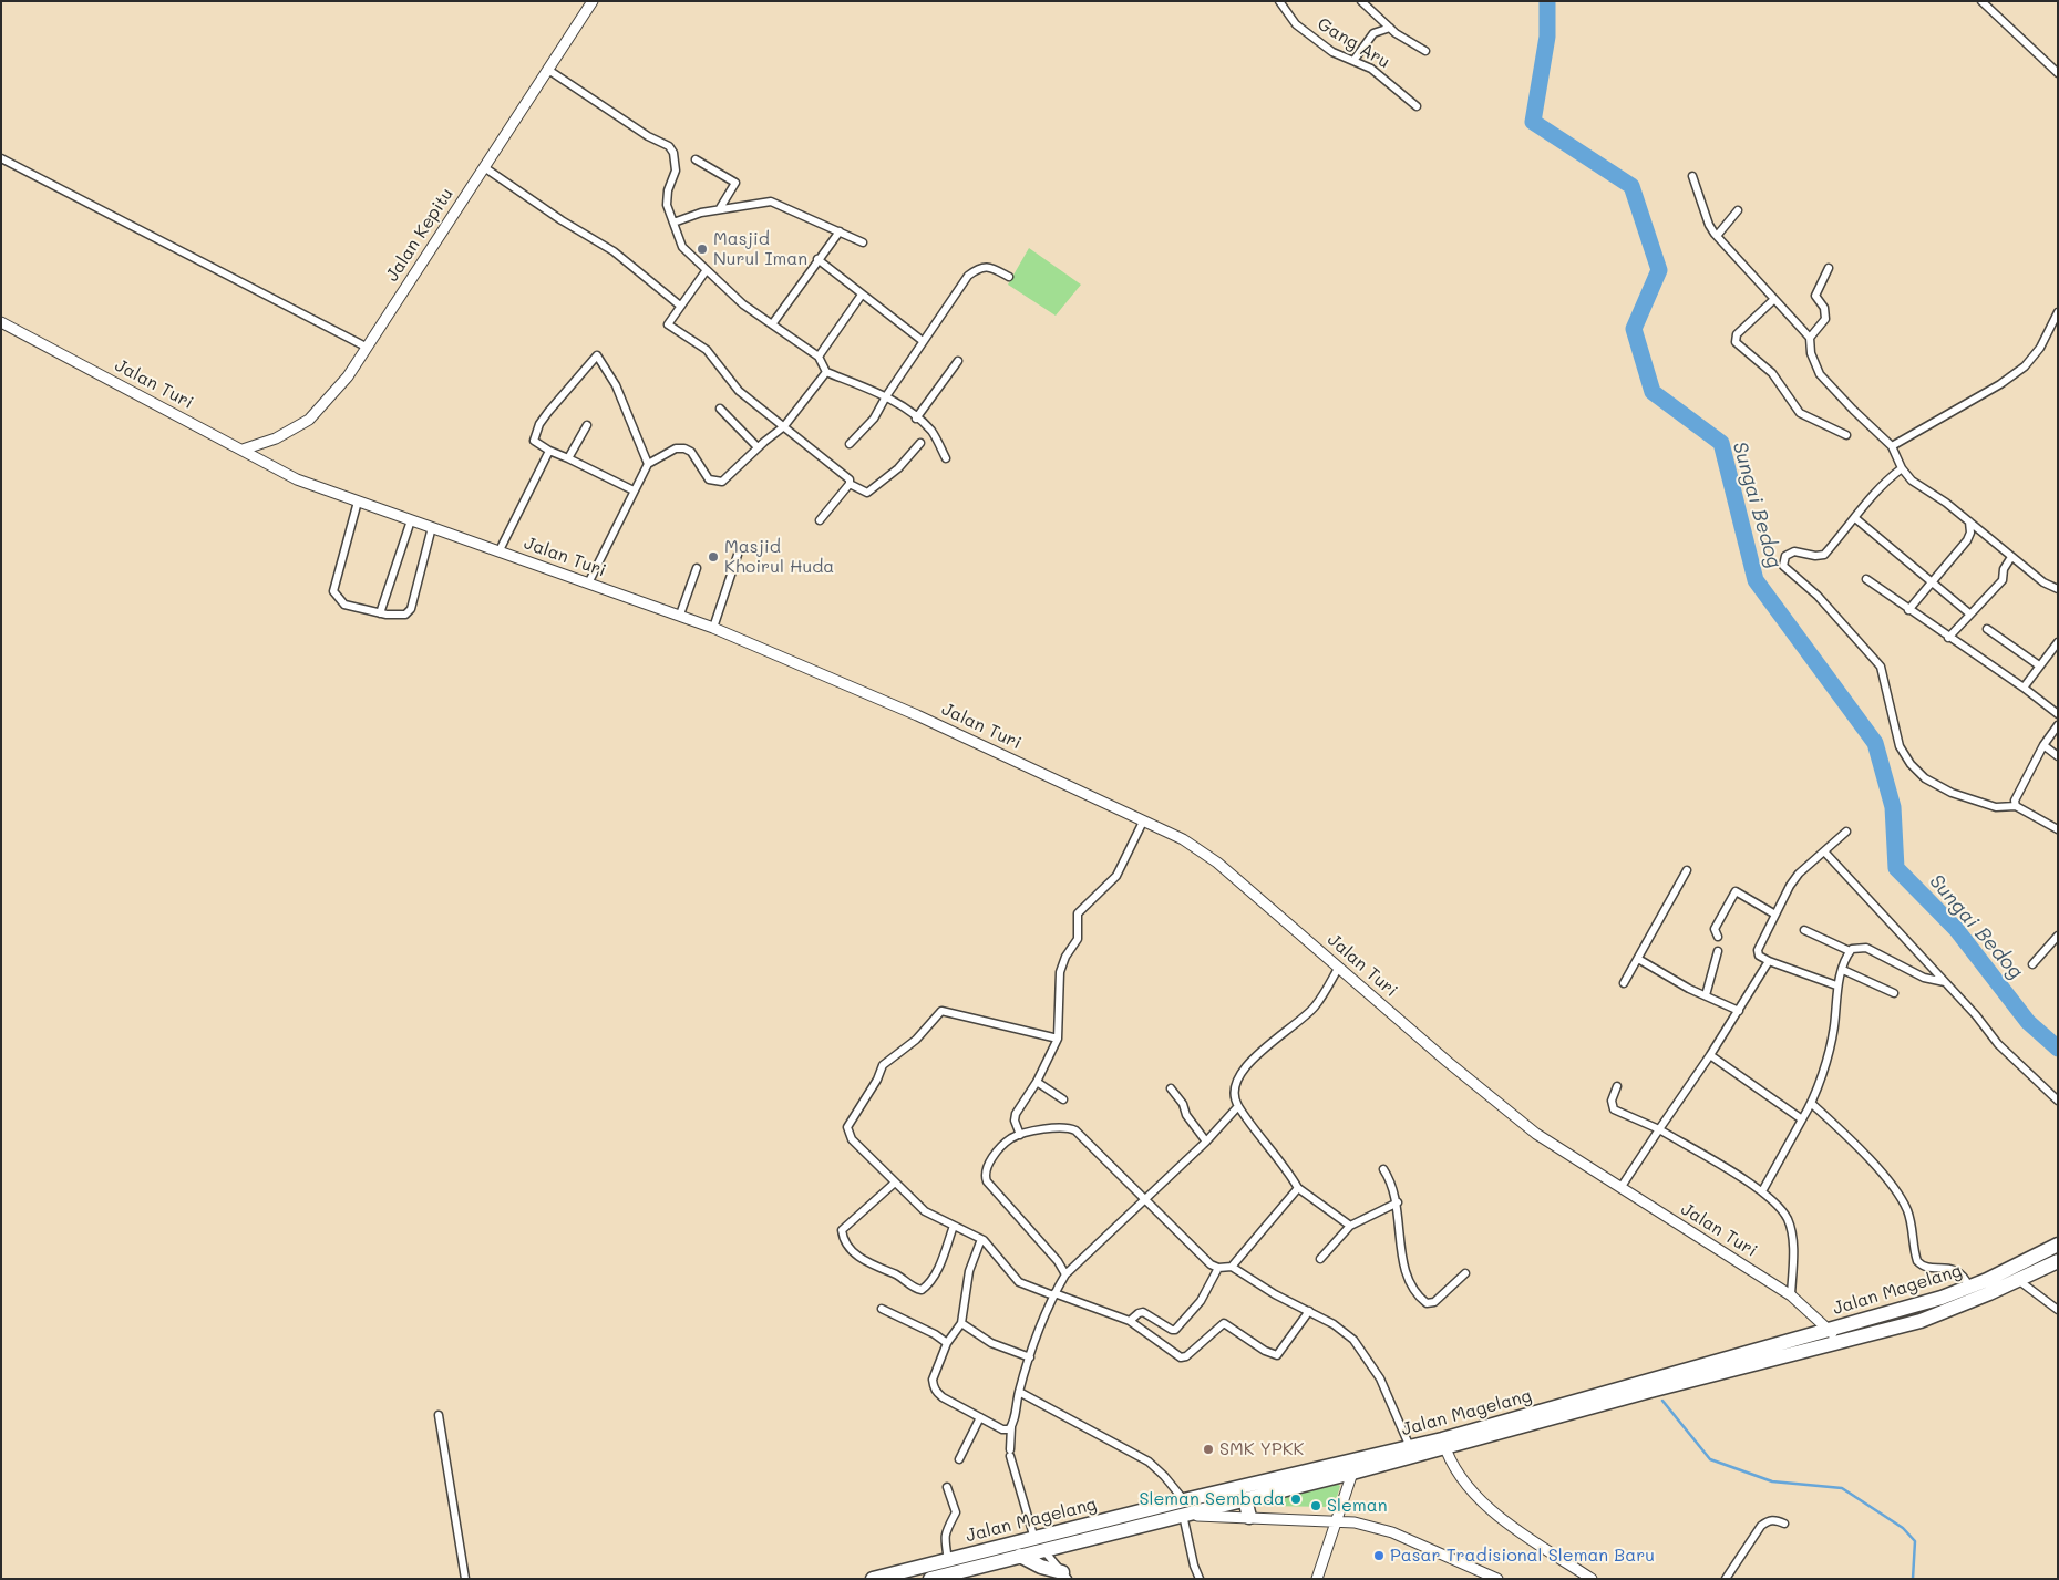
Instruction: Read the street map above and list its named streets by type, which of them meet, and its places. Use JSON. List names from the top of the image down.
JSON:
{
  "streets": {
    "highway": ["Jalan Magelang"],
    "main road": ["Jalan Kepitu", "Jalan Turi"],
    "street": ["Gang Aru"]
  },
  "crossings": [
    ["Jalan Kepitu", "Jalan Turi"],
    ["Jalan Turi", "Jalan Magelang"]
  ],
  "water": ["Sungai Bedog"],
  "places": [
    "Masjid Nurul Iman",
    "Masjid Khoirul Huda",
    "SMK YPKK",
    "Sleman Sembada",
    "Sleman",
    "Pasar Tradisional Sleman Baru"
  ]
}
